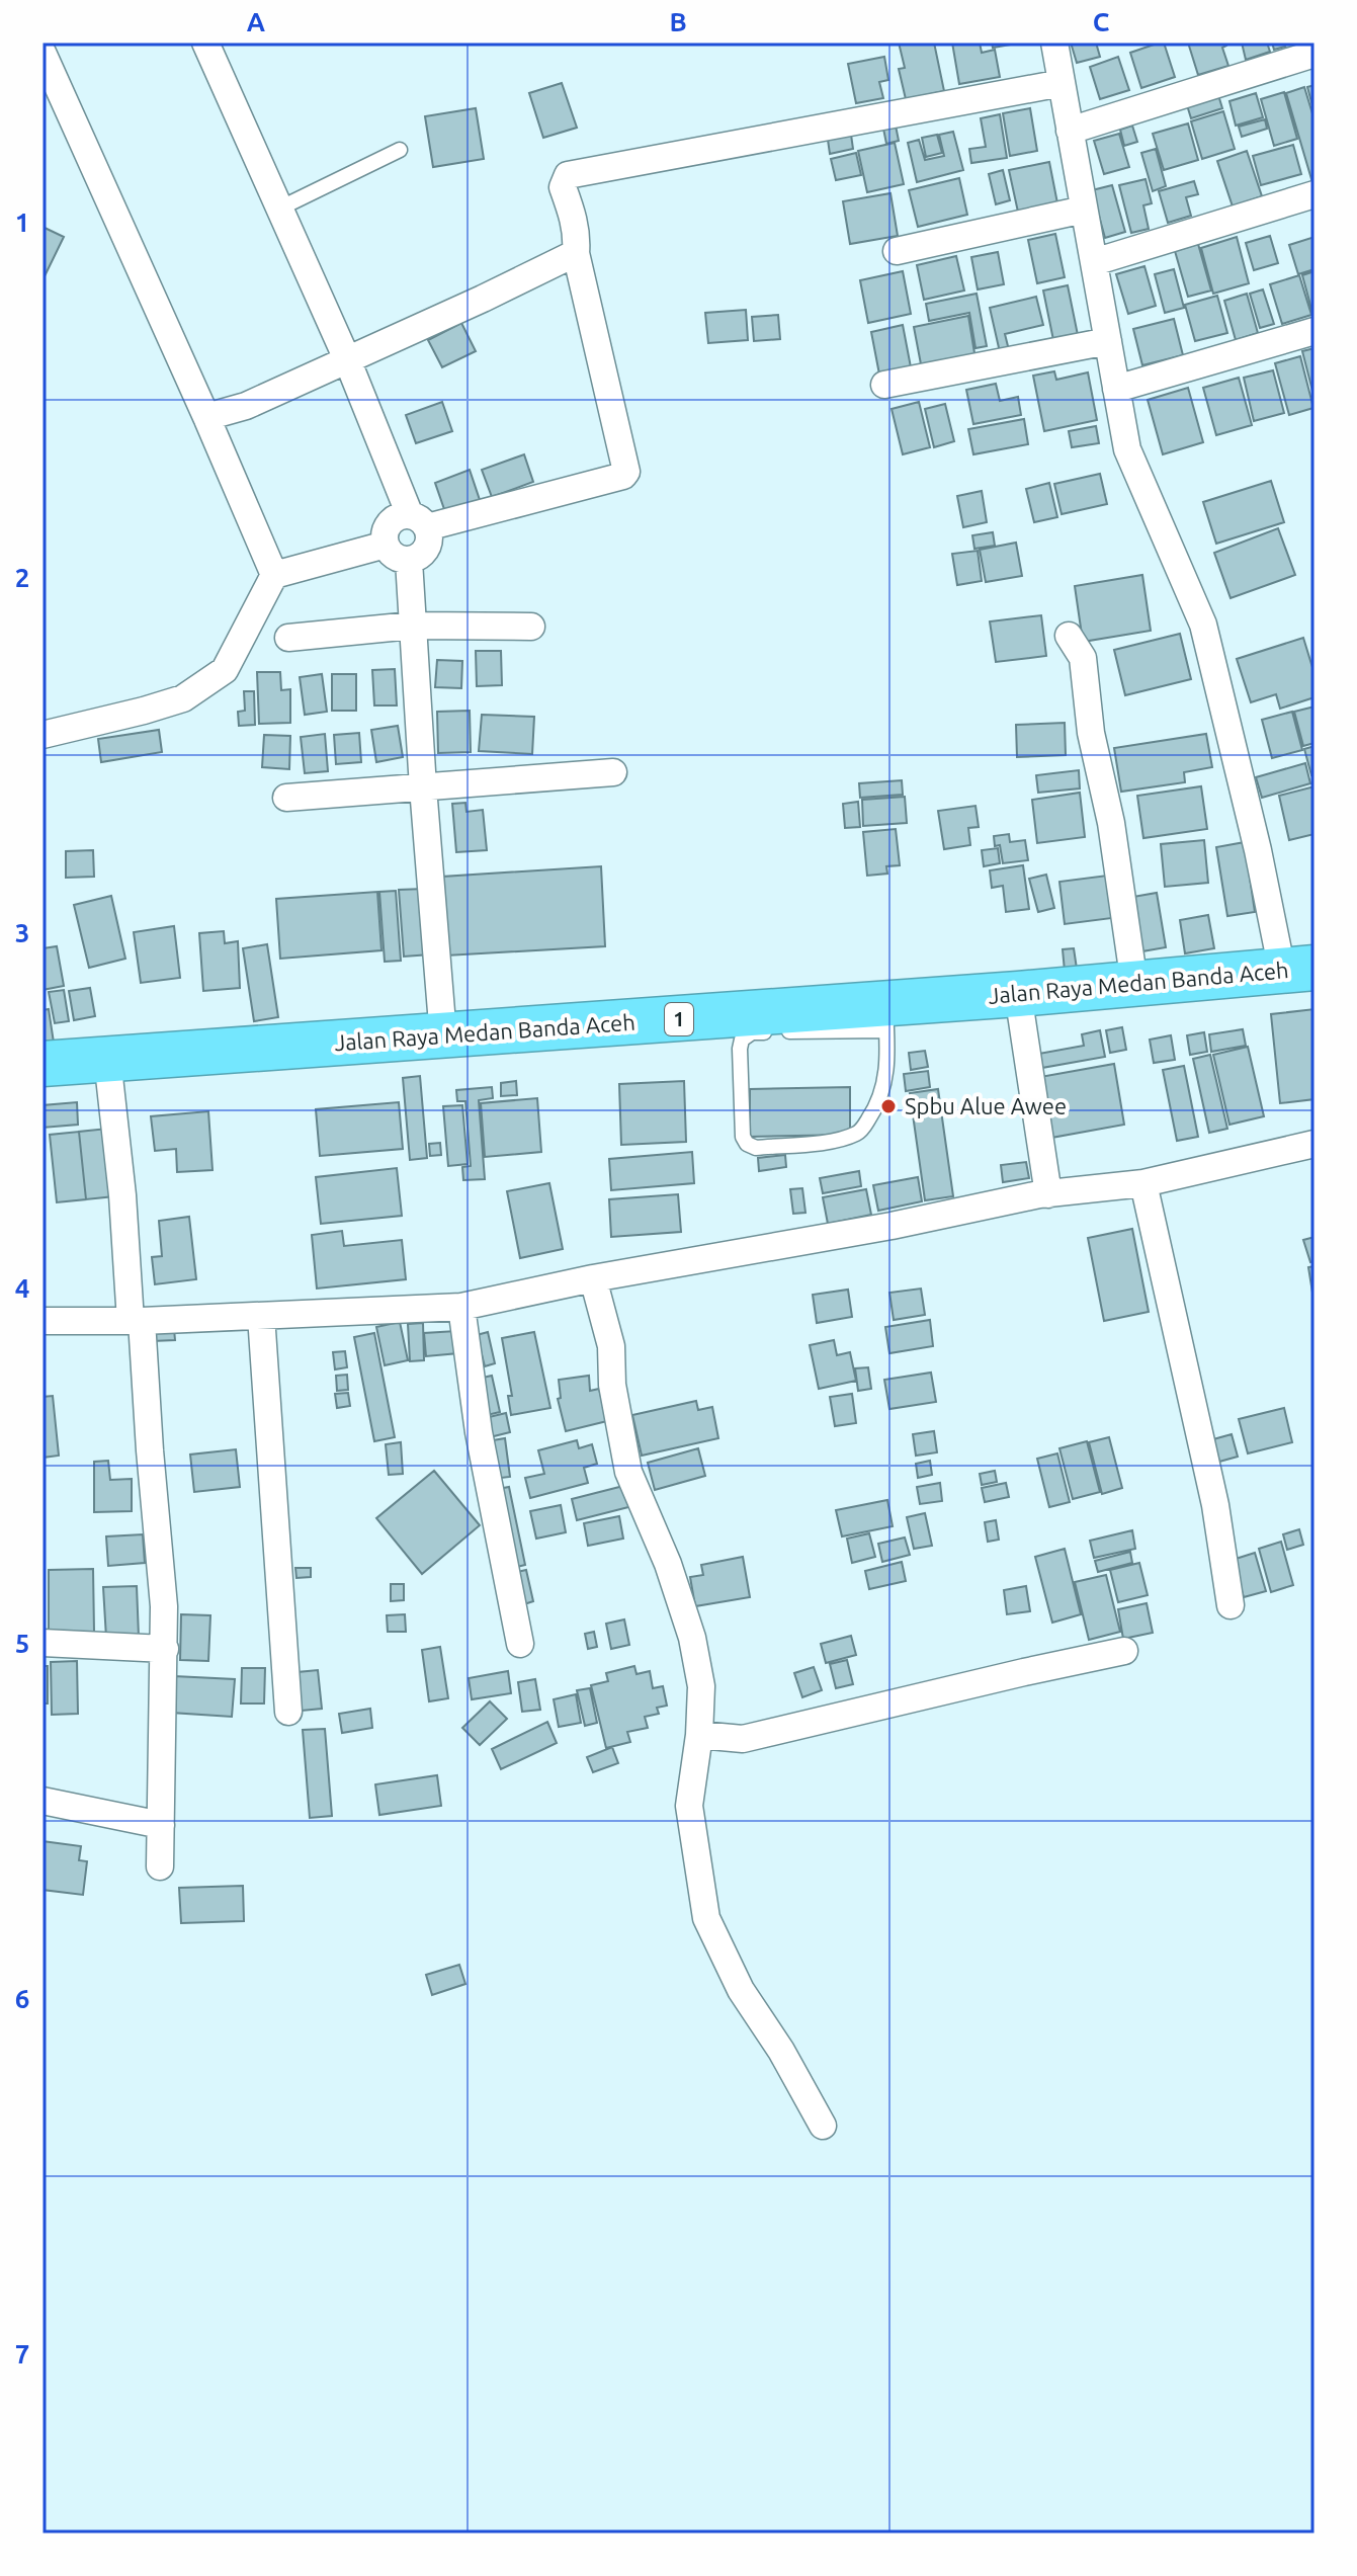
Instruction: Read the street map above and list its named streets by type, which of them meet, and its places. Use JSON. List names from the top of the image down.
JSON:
{
  "streets": {
    "highway": ["Jalan Raya Medan Banda Aceh", "1"]
  },
  "places": ["Spbu Alue Awee"],
  "grid": {
    "columns": ["A", "B", "C"],
    "rows": [
      "1",
      "2",
      "3",
      "4",
      "5",
      "6",
      "7"
    ]
  }
}
